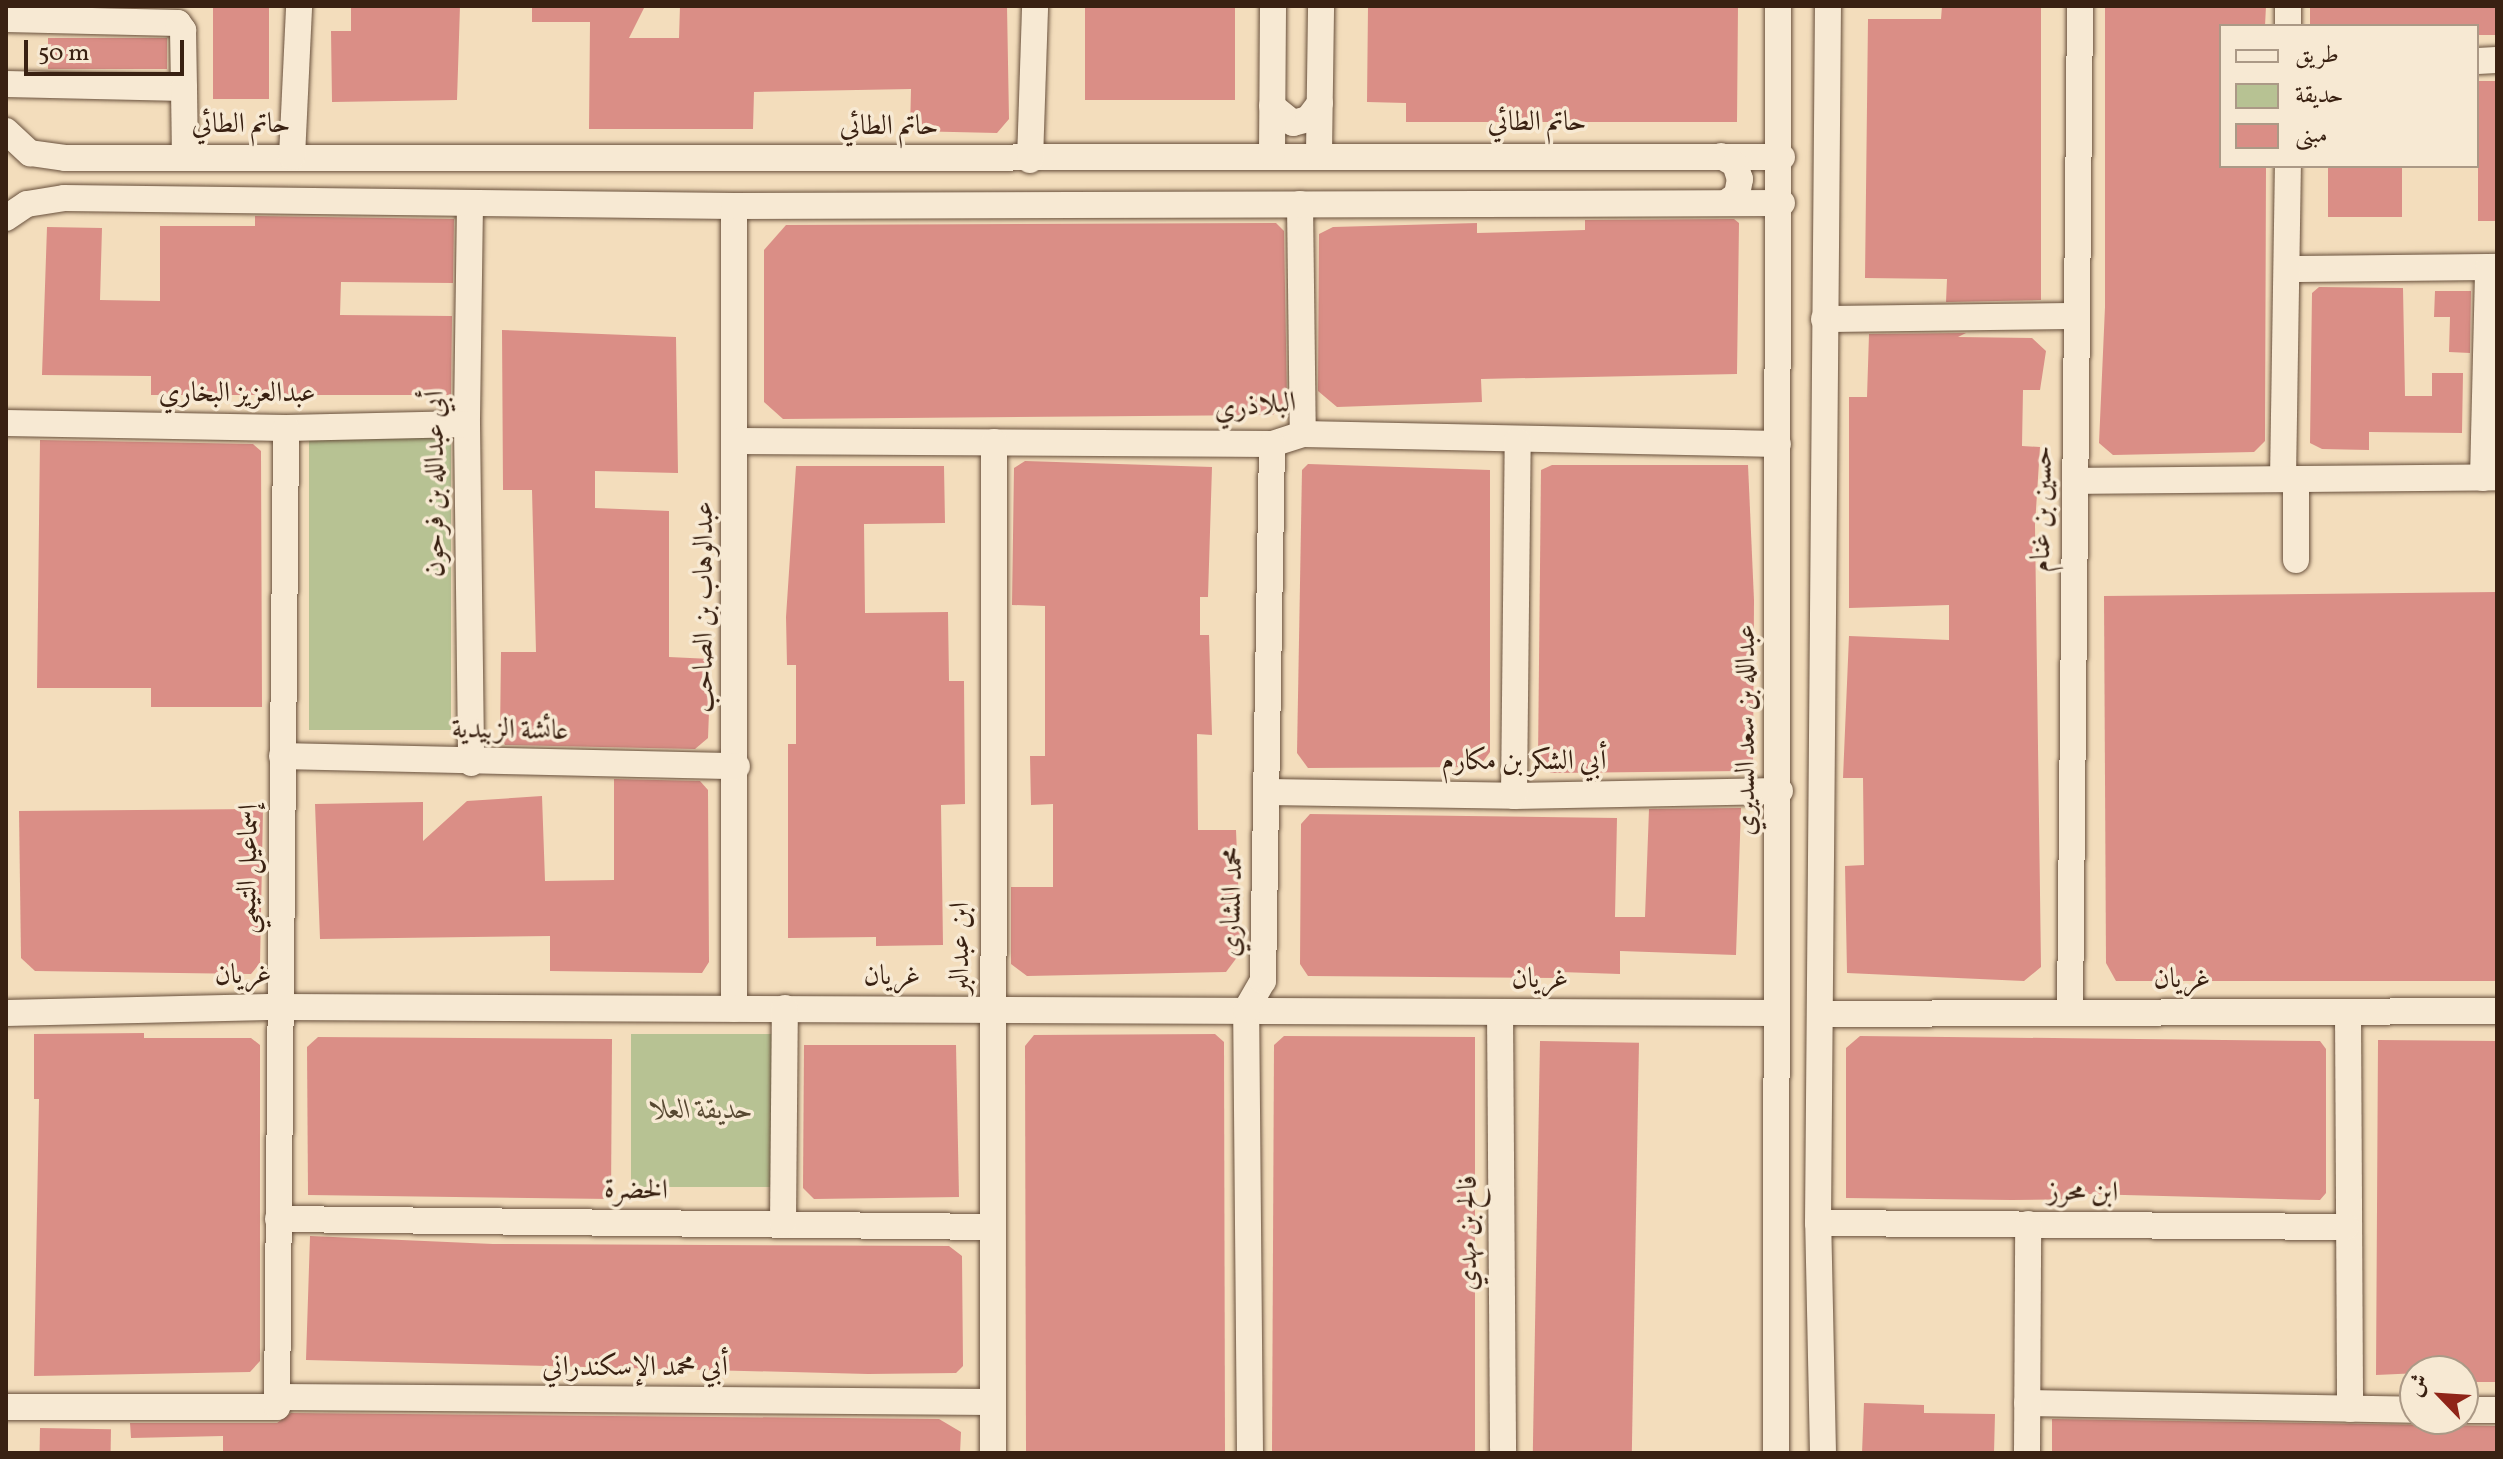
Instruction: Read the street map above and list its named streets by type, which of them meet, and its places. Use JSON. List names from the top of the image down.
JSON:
{
  "streets": {
    "street": [
      "حاتم الطائي",
      "عبدالعزيز البخاري",
      "البلاذري",
      "أبي عبدالله بن فرحون",
      "حسين بن غنام",
      "عبدالوهاب بن الصاحب",
      "عبدالله بن سعد السديري",
      "عائشة الزبيدية",
      "أبي الشكر بن مكارم",
      "إسماعيل التيمي",
      "محمد المشاري",
      "ابن عبدالبر",
      "غريان",
      "الخضرة",
      "ابن محرز",
      "فالح بن مهدي",
      "أبي محمد الإسكندراني"
    ]
  },
  "crossings": [
    ["حاتم الطائي", "عبدالله بن سعد السديري"],
    ["عبدالعزيز البخاري", "أبي عبدالله بن فرحون"],
    ["عبدالعزيز البخاري", "إسماعيل التيمي"],
    ["البلاذري", "عبدالوهاب بن الصاحب"],
    ["البلاذري", "عبدالله بن سعد السديري"],
    ["البلاذري", "محمد المشاري"],
    ["البلاذري", "ابن عبدالبر"],
    ["أبي عبدالله بن فرحون", "عائشة الزبيدية"],
    ["حسين بن غنام", "غريان"],
    ["عبدالوهاب بن الصاحب", "عائشة الزبيدية"],
    ["عبدالوهاب بن الصاحب", "غريان"],
    ["عبدالله بن سعد السديري", "أبي الشكر بن مكارم"],
    ["عبدالله بن سعد السديري", "غريان"],
    ["عائشة الزبيدية", "إسماعيل التيمي"],
    ["أبي الشكر بن مكارم", "محمد المشاري"],
    ["إسماعيل التيمي", "غريان"],
    ["إسماعيل التيمي", "الخضرة"],
    ["إسماعيل التيمي", "أبي محمد الإسكندراني"],
    ["محمد المشاري", "غريان"],
    ["ابن عبدالبر", "غريان"],
    ["ابن عبدالبر", "الخضرة"],
    ["ابن عبدالبر", "أبي محمد الإسكندراني"],
    ["غريان", "فالح بن مهدي"]
  ],
  "parks": ["حديقة العلا"],
  "legend": ["طريق", "حديقة", "مبنى"],
  "scale_bar": "50 m",
  "north": "top left"
}
